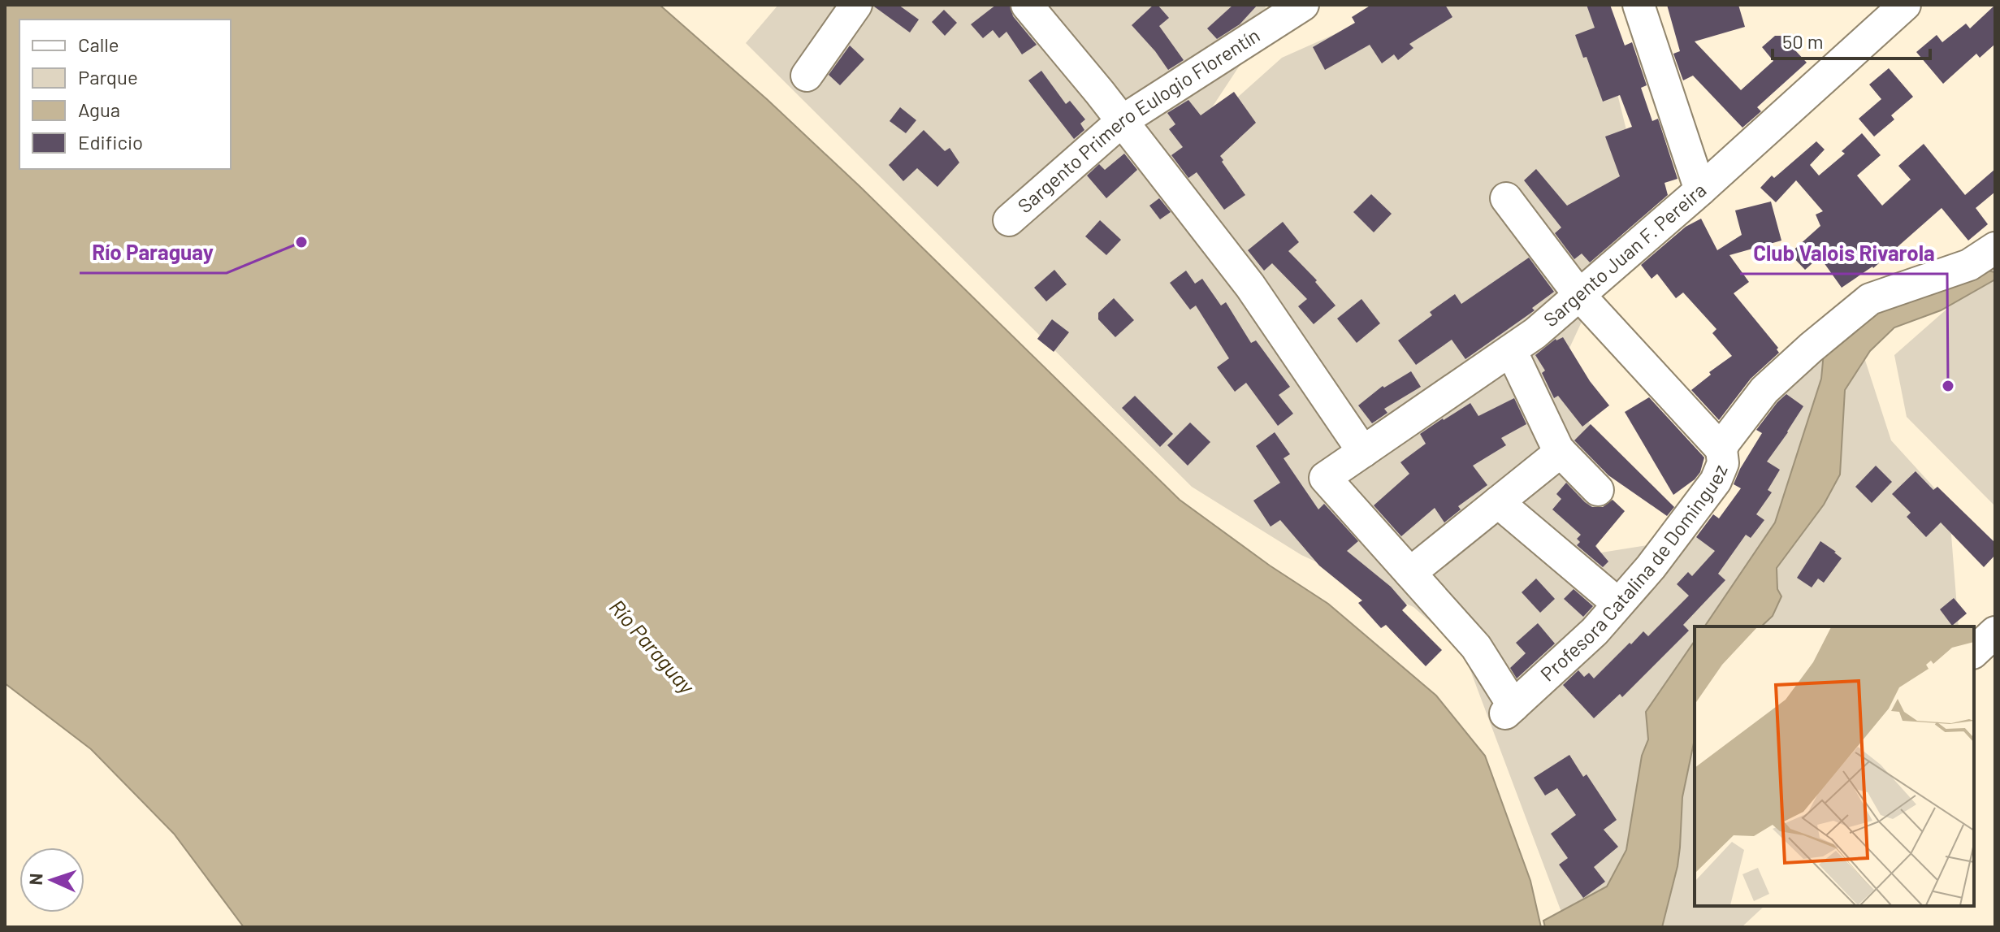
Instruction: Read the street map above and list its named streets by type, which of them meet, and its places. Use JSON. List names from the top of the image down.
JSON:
{
  "streets": {
    "street": ["Sargento Primero Eulogio Florentín", "Sargento Juan F. Pereira", "Profesora Catalina de Dominguez"]
  },
  "crossings": [
    ["Sargento Juan F. Pereira", "Profesora Catalina de Dominguez"]
  ],
  "water": ["Río Paraguay"],
  "places": ["Río Paraguay", "Club Valois Rivarola"],
  "legend": [
    "Calle",
    "Parque",
    "Agua",
    "Edificio"
  ],
  "scale_bar": "50 m",
  "north": "left"
}
